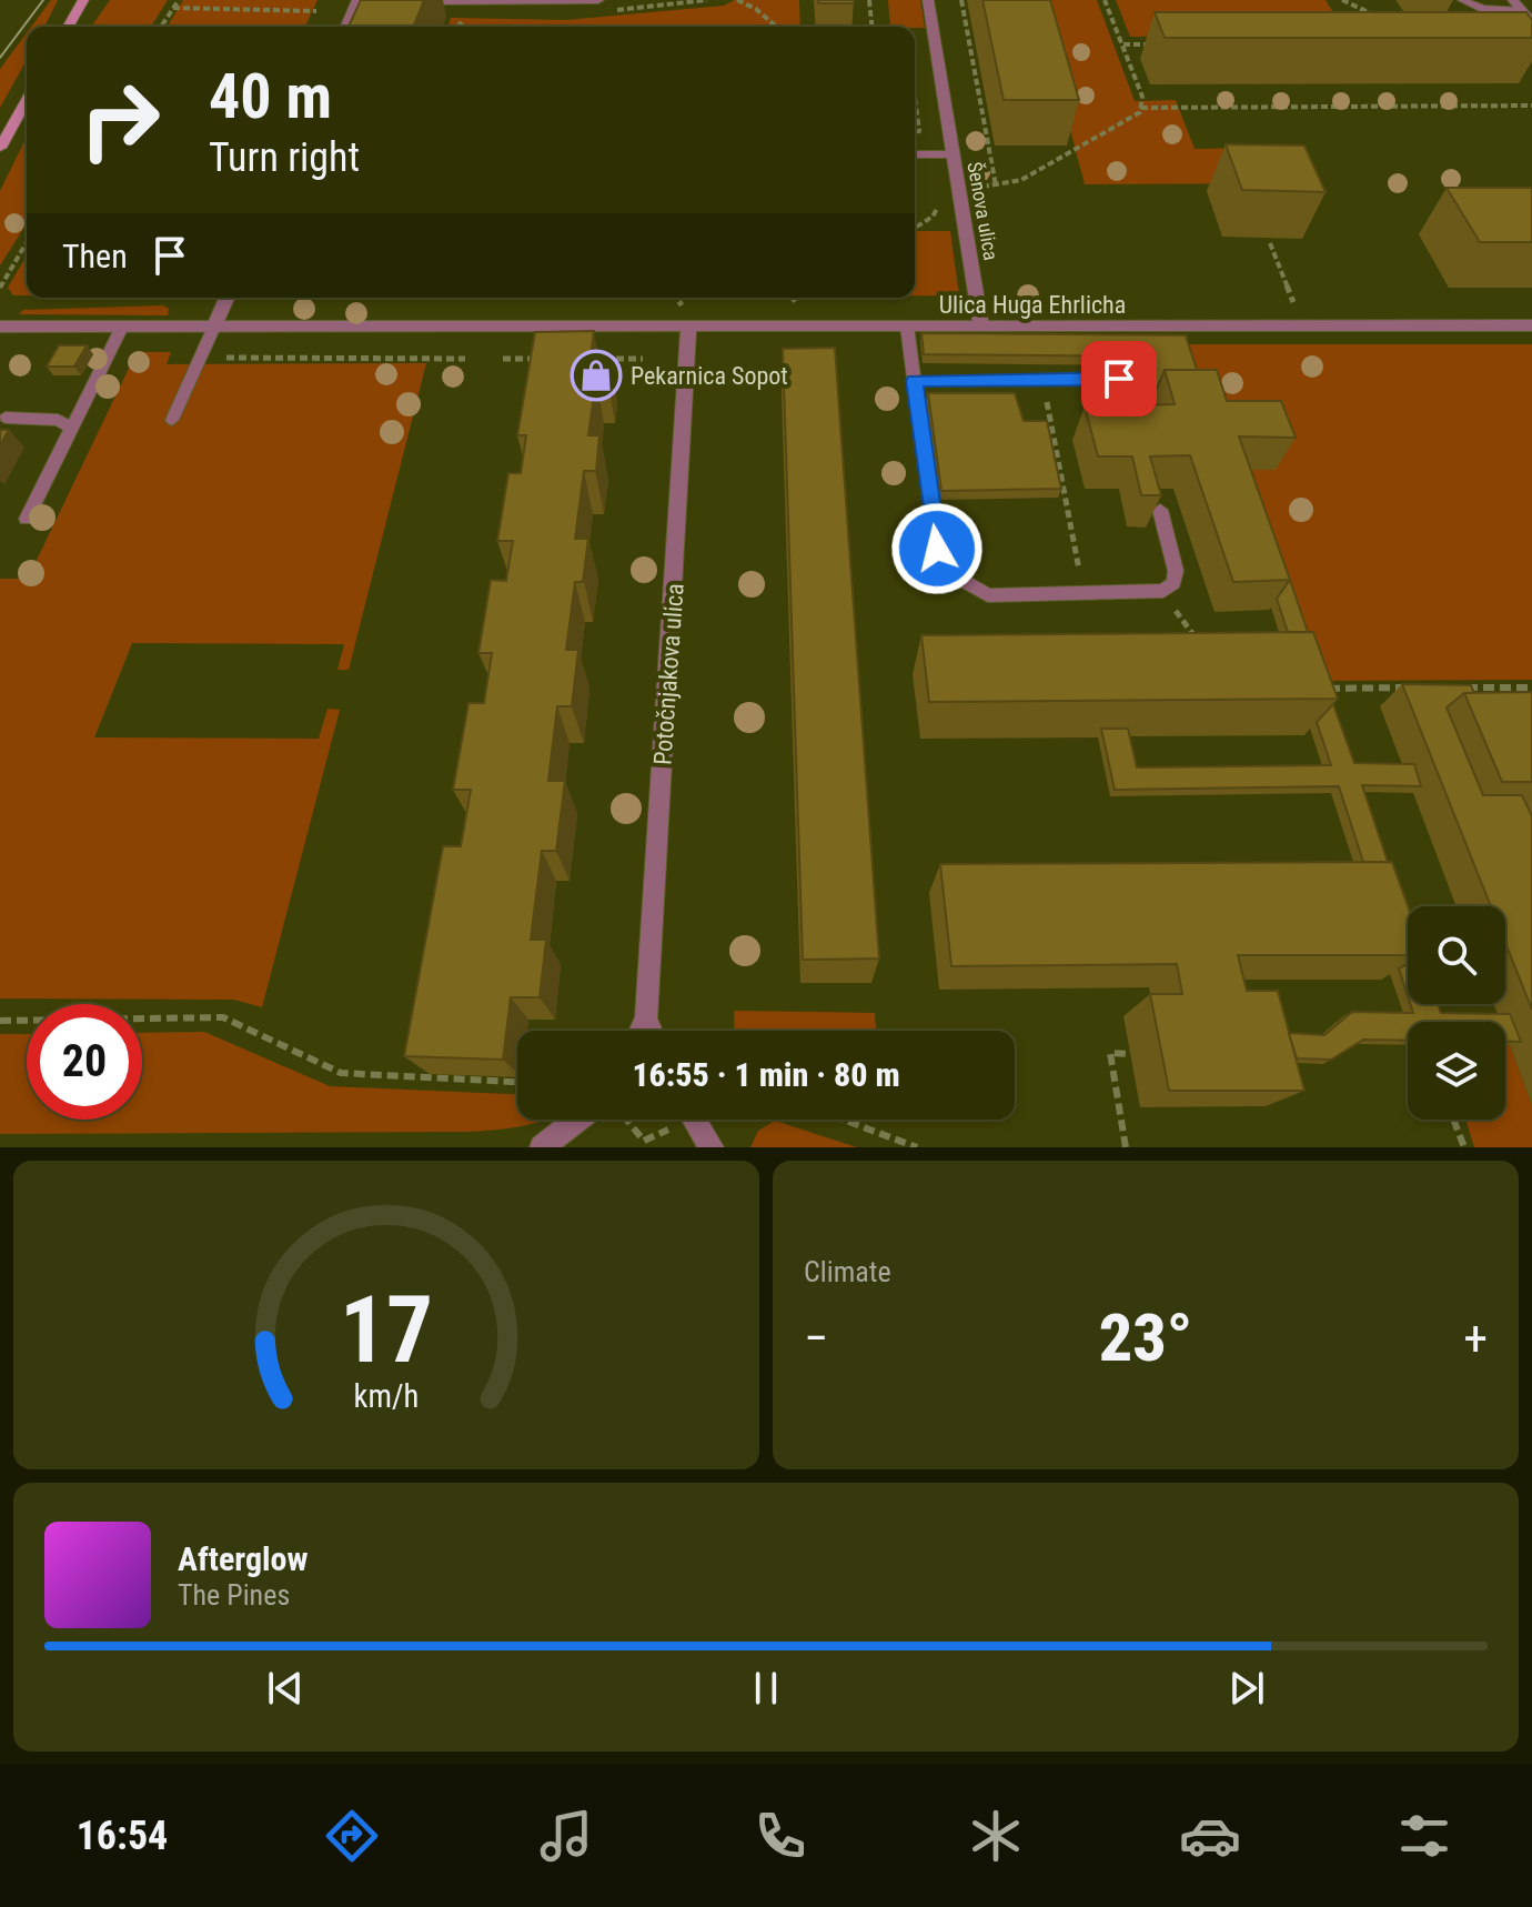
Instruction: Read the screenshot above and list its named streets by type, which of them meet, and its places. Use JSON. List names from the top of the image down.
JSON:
{
  "streets": {
    "street": ["Šenova ulica", "Ulica Huga Ehrlicha", "Potočnjakova ulica"]
  },
  "crossings": [
    ["Šenova ulica", "Ulica Huga Ehrlicha"],
    ["Ulica Huga Ehrlicha", "Potočnjakova ulica"]
  ],
  "places": {
    "shop": ["Pekarnica Sopot"]
  },
  "page": {
    "turn": ["40 m", "Turn right"],
    "then": "Then",
    "limit": "20",
    "trip": "16:55 · 1 min · 80 m",
    "tile": "Climate",
    "heat": ["−", "23°", "+"],
    "song": ["Afterglow", "The Pines"],
    "tabs": "16:54",
    "gauge": ["17", "km/h"]
  }
}
